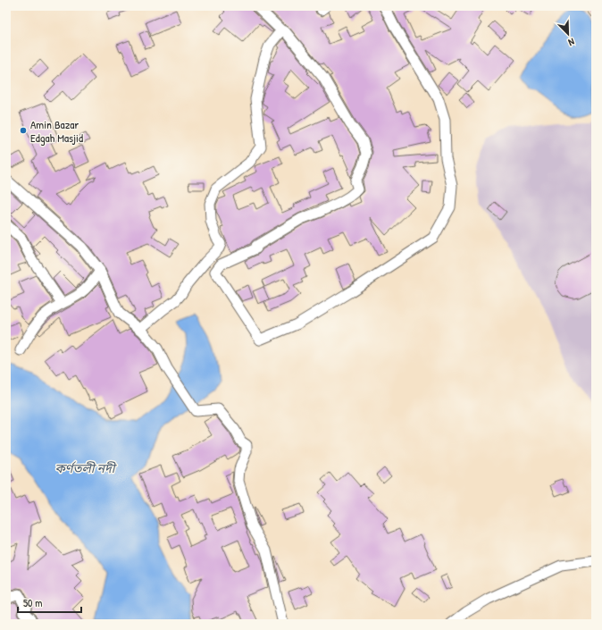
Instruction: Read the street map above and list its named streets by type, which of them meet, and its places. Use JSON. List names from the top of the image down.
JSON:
{
  "water": ["কর্ণতলী নদী"],
  "places": ["Amin Bazar Edgah Masjid"],
  "scale_bar": "50 m",
  "north": "bottom right"
}
